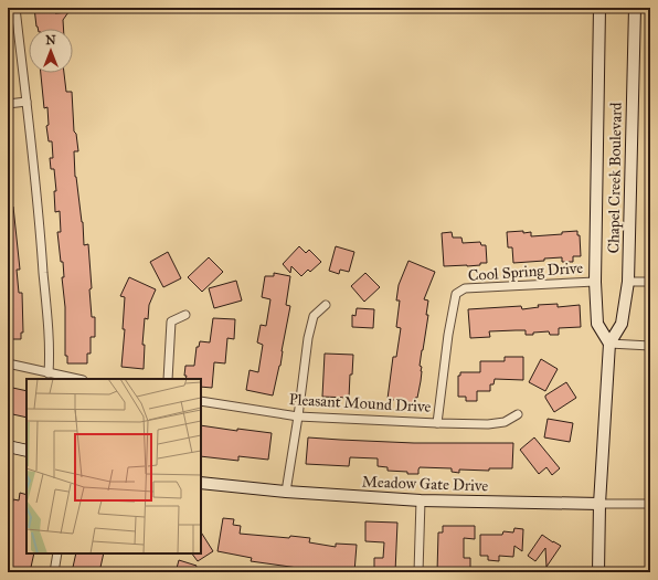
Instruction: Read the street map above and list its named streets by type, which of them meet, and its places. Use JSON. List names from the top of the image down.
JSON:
{
  "streets": {
    "main road": ["Chapel Creek Boulevard", "Meadow Gate Drive"],
    "street": ["Cool Spring Drive", "Pleasant Mound Drive"]
  },
  "crossings": [
    ["Chapel Creek Boulevard", "Cool Spring Drive"],
    ["Chapel Creek Boulevard", "Meadow Gate Drive"],
    ["Cool Spring Drive", "Pleasant Mound Drive"]
  ],
  "north": "top"
}
